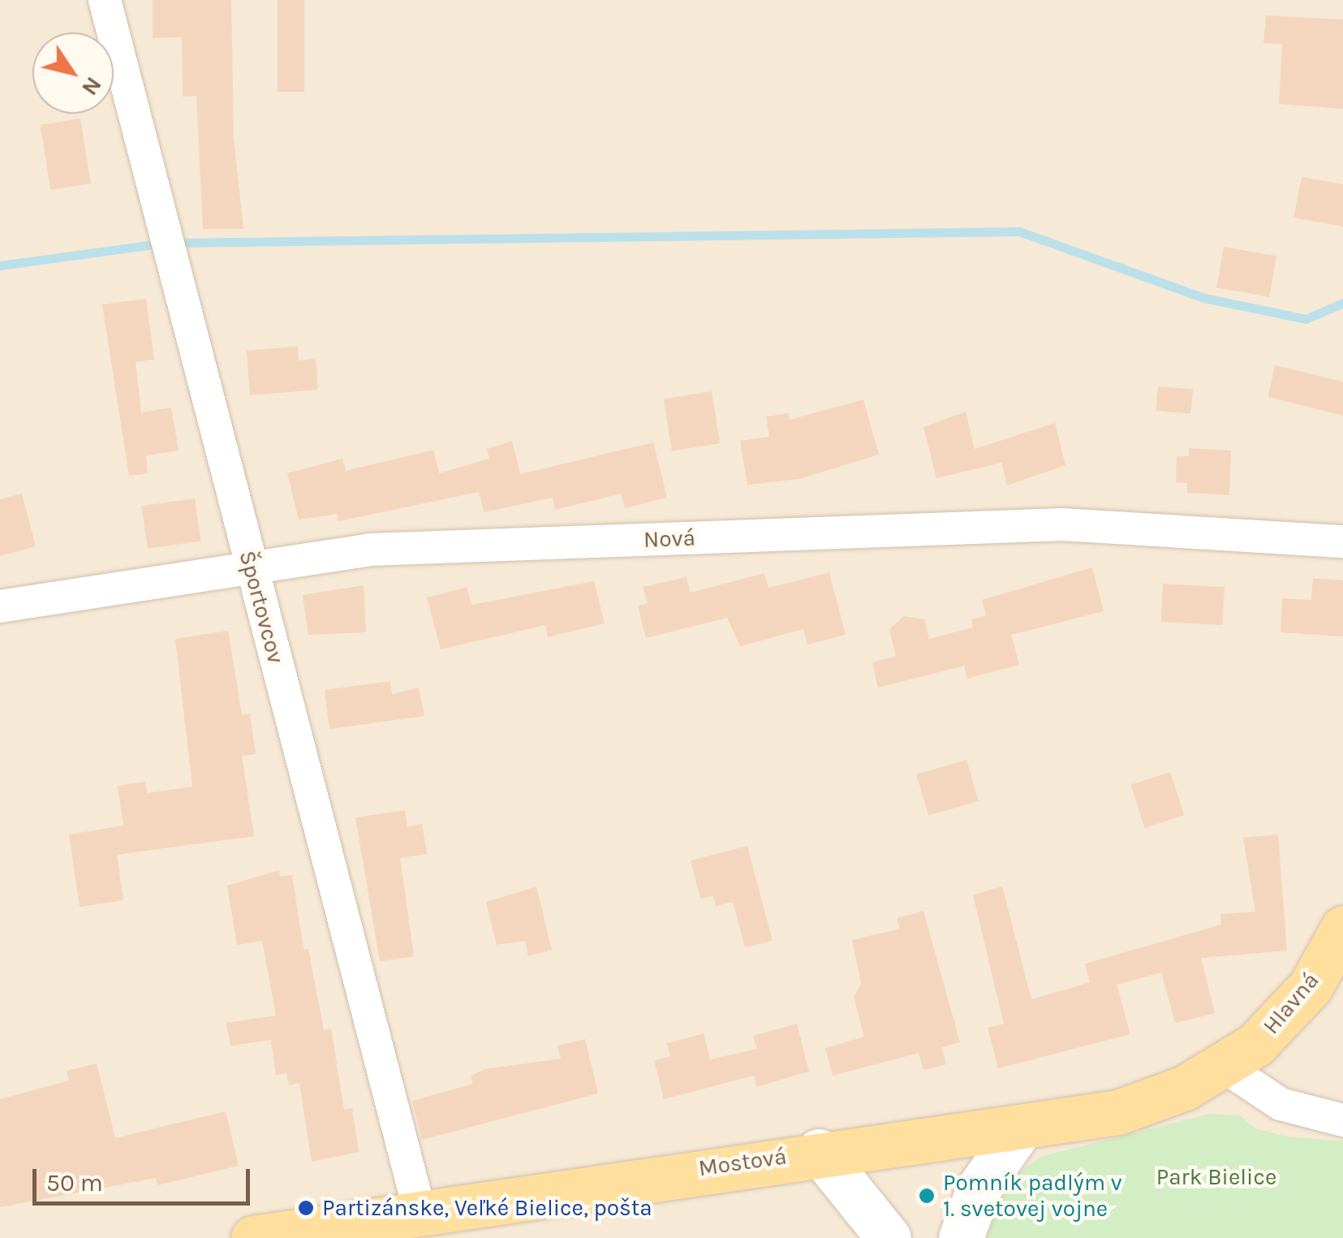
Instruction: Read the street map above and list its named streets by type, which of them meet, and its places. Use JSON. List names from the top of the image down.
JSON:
{
  "streets": {
    "main road": ["Hlavná", "Mostová"],
    "street": ["Nová", "Športovcov"]
  },
  "crossings": [
    ["Nová", "Športovcov"],
    ["Športovcov", "Mostová"],
    ["Hlavná", "Mostová"]
  ],
  "parks": ["Park Bielice"],
  "places": ["Pomník padlým v 1. svetovej vojne", "Partizánske, Veľké Bielice, pošta"],
  "scale_bar": "50 m",
  "north": "bottom right"
}
